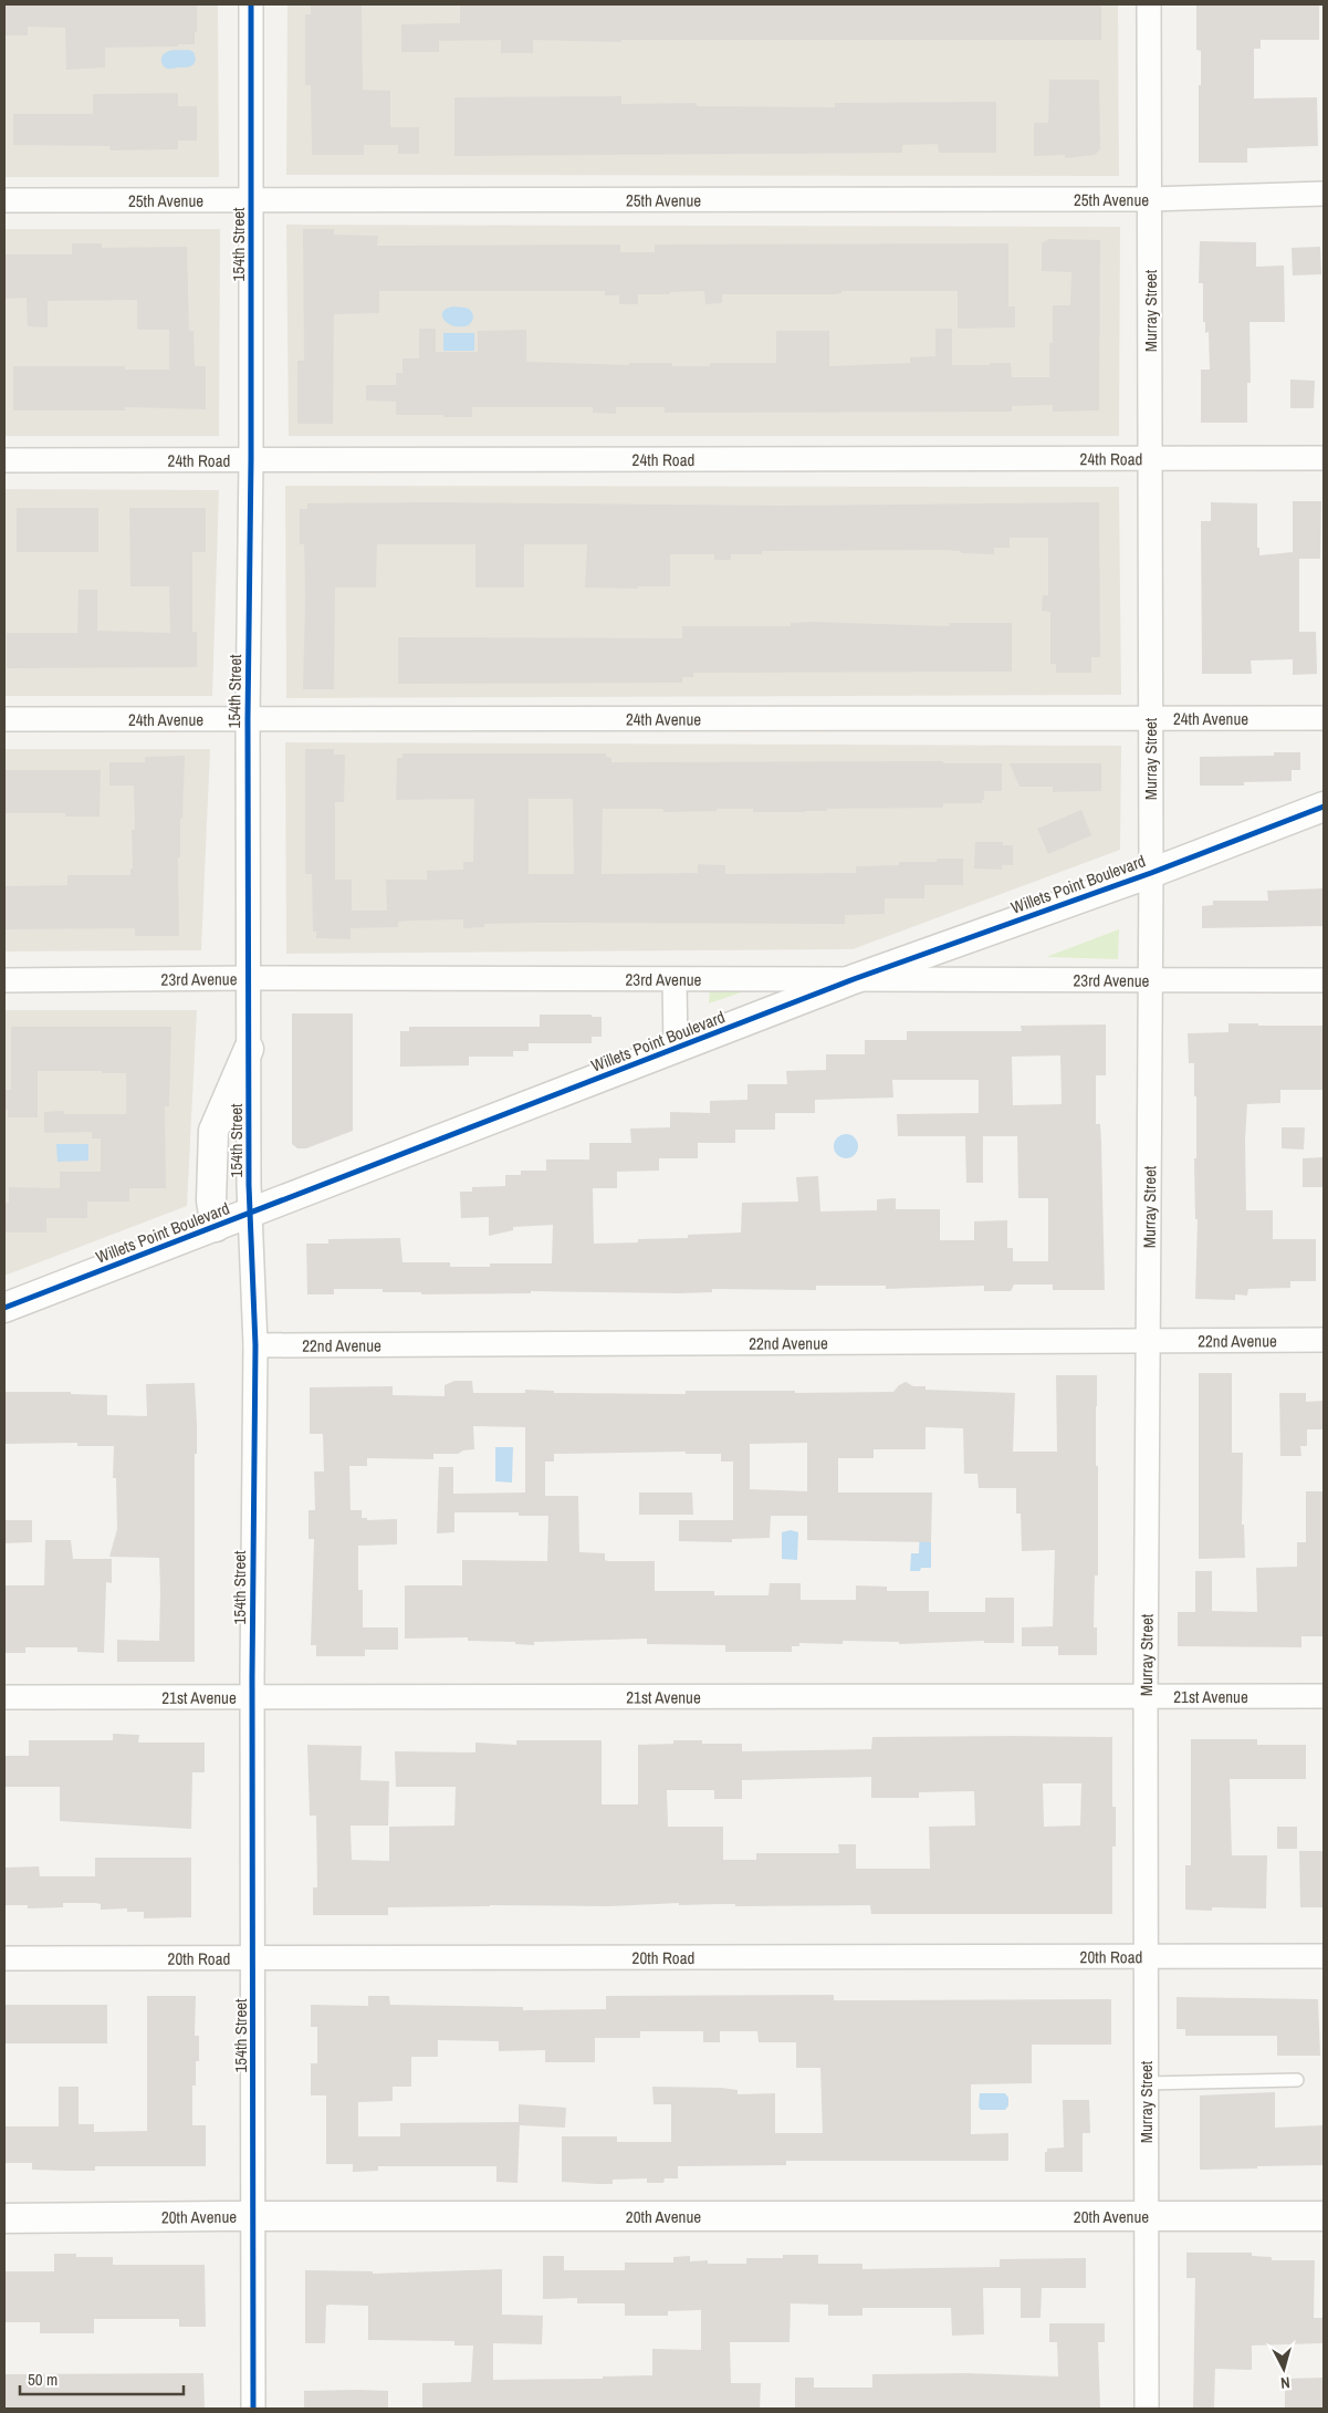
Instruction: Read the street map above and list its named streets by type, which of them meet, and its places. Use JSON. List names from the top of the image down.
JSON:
{
  "streets": {
    "street": [
      "25th Avenue",
      "154th Street",
      "Murray Street",
      "24th Road",
      "24th Avenue",
      "Willets Point Boulevard",
      "23rd Avenue",
      "22nd Avenue",
      "21st Avenue",
      "20th Road",
      "20th Avenue"
    ]
  },
  "crossings": [
    ["25th Avenue", "154th Street"],
    ["25th Avenue", "Murray Street"],
    ["154th Street", "24th Road"],
    ["154th Street", "24th Avenue"],
    ["154th Street", "Willets Point Boulevard"],
    ["154th Street", "23rd Avenue"],
    ["154th Street", "22nd Avenue"],
    ["154th Street", "21st Avenue"],
    ["154th Street", "20th Road"],
    ["154th Street", "20th Avenue"],
    ["Murray Street", "24th Road"],
    ["Murray Street", "24th Avenue"],
    ["Murray Street", "Willets Point Boulevard"],
    ["Murray Street", "23rd Avenue"],
    ["Murray Street", "22nd Avenue"],
    ["Murray Street", "21st Avenue"],
    ["Murray Street", "20th Road"],
    ["Murray Street", "20th Avenue"],
    ["Willets Point Boulevard", "23rd Avenue"]
  ],
  "scale_bar": "50 m",
  "north": "bottom"
}
